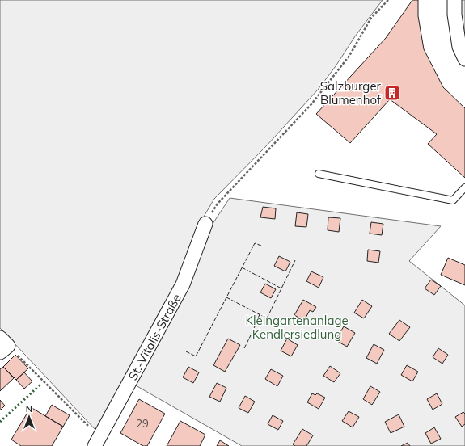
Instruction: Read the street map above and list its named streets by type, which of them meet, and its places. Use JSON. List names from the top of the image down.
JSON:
{
  "streets": {
    "street": ["St.-Vitalis-Straße"]
  },
  "parks": ["Kleingartenanlage Kendlersiedlung"],
  "places": {
    "building": ["Salzburger Blumenhof"]
  },
  "house_numbers": ["29"],
  "north": "top"
}
